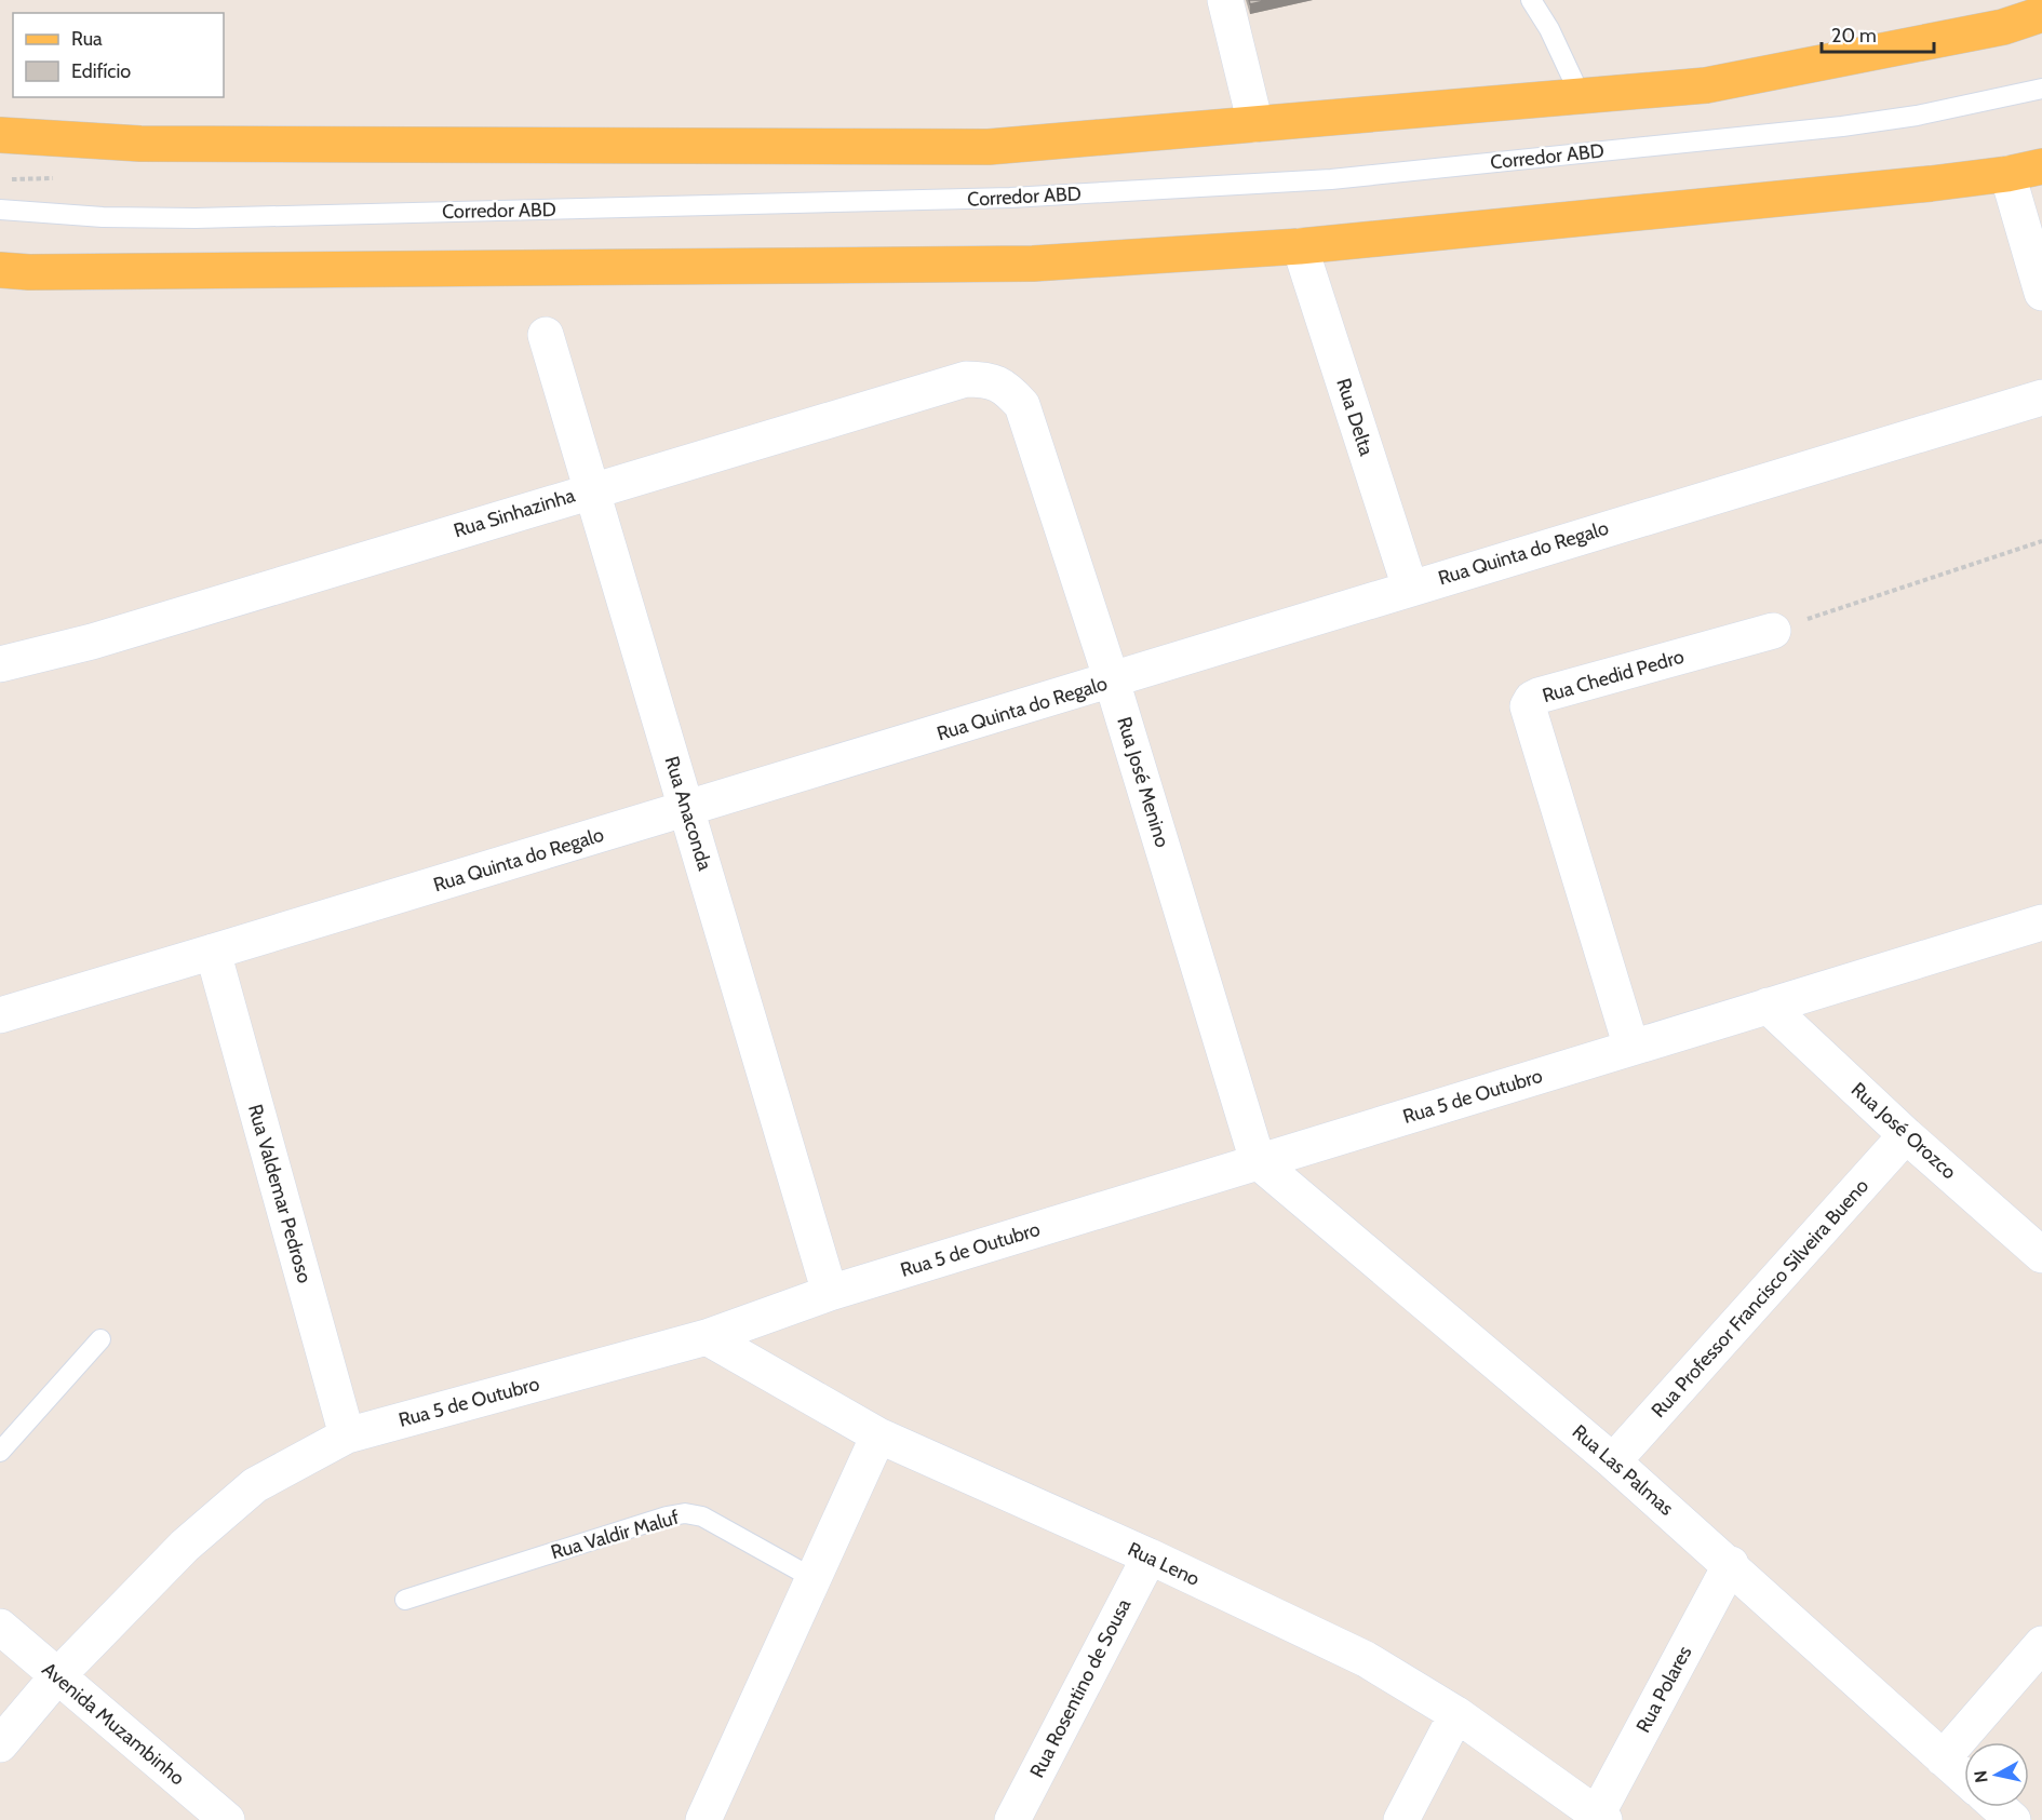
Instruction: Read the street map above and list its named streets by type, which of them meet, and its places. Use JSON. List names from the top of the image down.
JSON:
{
  "streets": {
    "street": [
      "Rua Delta",
      "Rua Sinhazinha",
      "Rua Quinta do Regalo",
      "Rua Chedid Pedro",
      "Rua José Menino",
      "Rua Anaconda",
      "Rua 5 de Outubro",
      "Rua José Orozco",
      "Rua Valdemar Pedroso",
      "Rua Professor Francisco Silveira Bueno",
      "Rua Las Palmas",
      "Rua Leno",
      "Rua Rosentino de Sousa",
      "Rua Polares",
      "Avenida Muzambinho"
    ],
    "lane": ["Corredor ABD", "Rua Valdir Maluf"]
  },
  "crossings": [
    ["Rua Delta", "Rua Quinta do Regalo"],
    ["Rua Sinhazinha", "Rua José Menino"],
    ["Rua Sinhazinha", "Rua Anaconda"],
    ["Rua Quinta do Regalo", "Rua José Menino"],
    ["Rua Quinta do Regalo", "Rua Anaconda"],
    ["Rua Quinta do Regalo", "Rua Valdemar Pedroso"],
    ["Rua Chedid Pedro", "Rua 5 de Outubro"],
    ["Rua José Menino", "Rua 5 de Outubro"],
    ["Rua José Menino", "Rua Las Palmas"],
    ["Rua Anaconda", "Rua 5 de Outubro"],
    ["Rua 5 de Outubro", "Rua José Orozco"],
    ["Rua 5 de Outubro", "Rua Valdemar Pedroso"],
    ["Rua 5 de Outubro", "Rua Las Palmas"],
    ["Rua 5 de Outubro", "Rua Leno"],
    ["Rua 5 de Outubro", "Avenida Muzambinho"],
    ["Rua José Orozco", "Rua Professor Francisco Silveira Bueno"],
    ["Rua Professor Francisco Silveira Bueno", "Rua Las Palmas"],
    ["Rua Las Palmas", "Rua Polares"],
    ["Rua Leno", "Rua Rosentino de Sousa"],
    ["Rua Leno", "Rua Polares"]
  ],
  "legend": ["Rua", "Edifício"],
  "scale_bar": "20 m",
  "north": "left"
}
